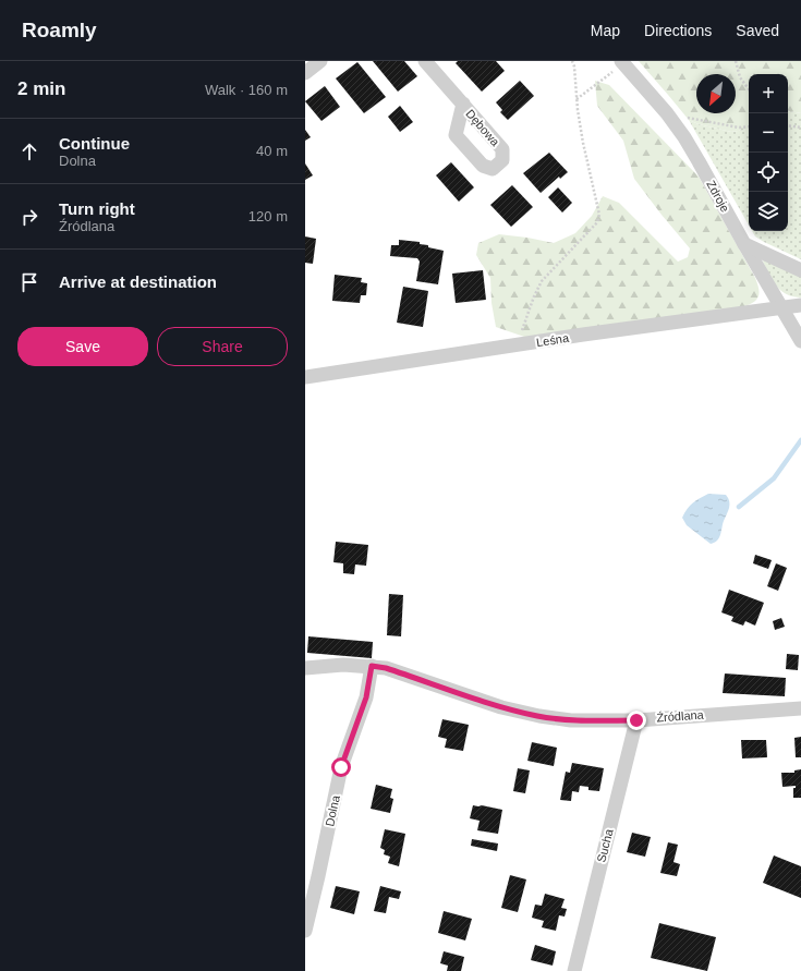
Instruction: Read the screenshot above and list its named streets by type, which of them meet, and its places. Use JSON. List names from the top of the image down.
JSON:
{
  "streets": {
    "street": [
      "Dębowa",
      "Zdroje",
      "Leśna",
      "Źródlana",
      "Dolna",
      "Sucha"
    ]
  },
  "crossings": [
    ["Zdroje", "Leśna"],
    ["Źródlana", "Dolna"],
    ["Źródlana", "Sucha"]
  ],
  "north": "bottom left",
  "page": {
    "header": "Roamly",
    "nav": ["Map", "Directions", "Saved"],
    "heading": ["2 min", "Walk · 160 m"],
    "map_buttons": ["+", "−"],
    "list": [
      ["Continue", "Dolna", "40 m"],
      ["Turn right", "Źródlana", "120 m"],
      "Arrive at destination"
    ],
    "buttons": ["Save", "Share"]
  }
}
